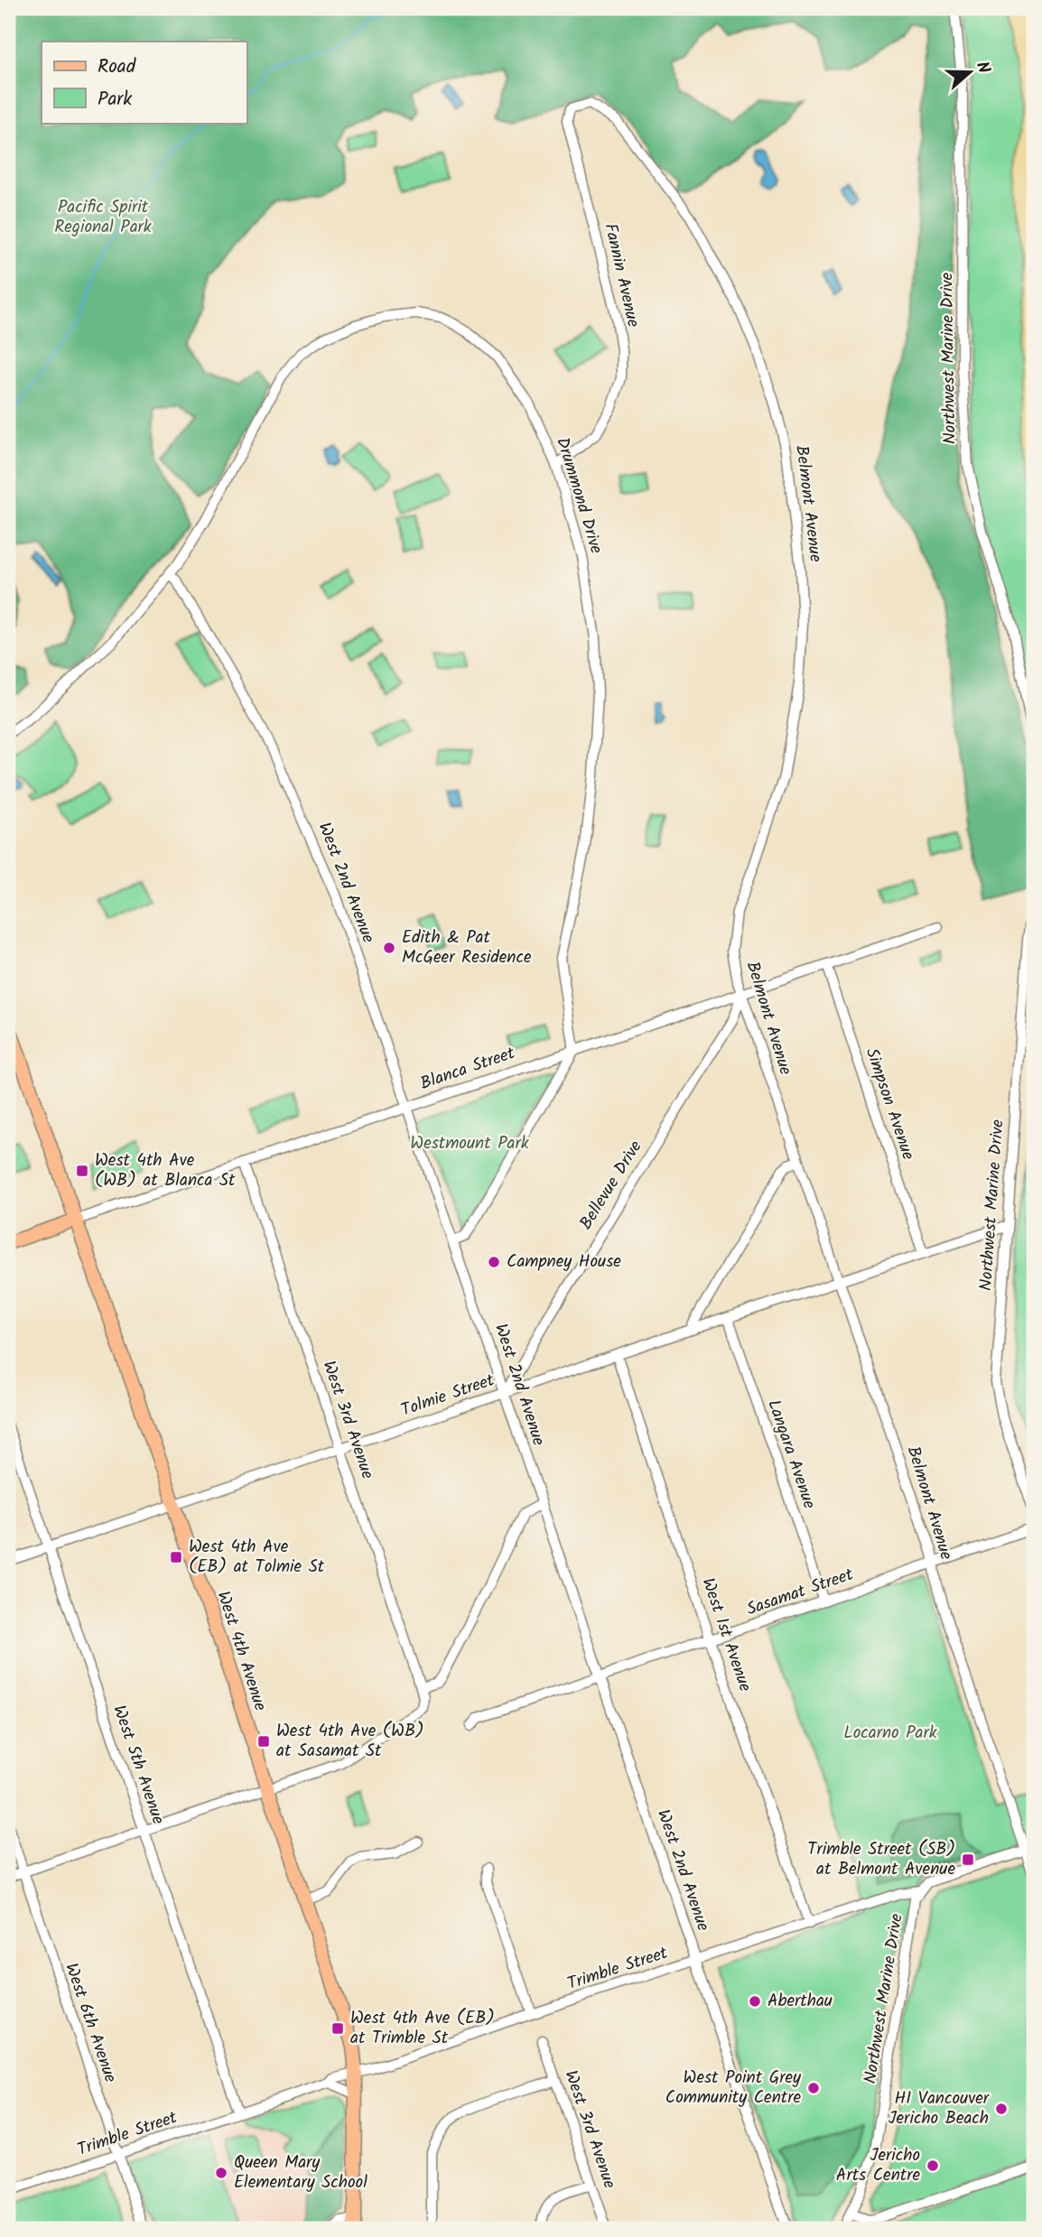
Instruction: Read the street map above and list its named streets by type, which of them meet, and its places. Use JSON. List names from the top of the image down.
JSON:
{
  "streets": {
    "main road": ["Blanca Street", "West 4th Avenue"],
    "street": [
      "Fannin Avenue",
      "Northwest Marine Drive",
      "Drummond Drive",
      "Belmont Avenue",
      "West 2nd Avenue",
      "Simpson Avenue",
      "Bellevue Drive",
      "Tolmie Street",
      "West 3rd Avenue",
      "Langara Avenue",
      "Sasamat Street",
      "West 1st Avenue",
      "West 5th Avenue",
      "Trimble Street",
      "West 6th Avenue"
    ]
  },
  "crossings": [
    ["Fannin Avenue", "Drummond Drive"],
    ["Fannin Avenue", "Belmont Avenue"],
    ["Northwest Marine Drive", "Tolmie Street"],
    ["Northwest Marine Drive", "Trimble Street"],
    ["Drummond Drive", "West 2nd Avenue"],
    ["Drummond Drive", "Blanca Street"],
    ["Belmont Avenue", "Blanca Street"],
    ["Belmont Avenue", "Bellevue Drive"],
    ["Belmont Avenue", "Tolmie Street"],
    ["Belmont Avenue", "Sasamat Street"],
    ["West 2nd Avenue", "Blanca Street"],
    ["West 2nd Avenue", "Bellevue Drive"],
    ["West 2nd Avenue", "Tolmie Street"],
    ["West 2nd Avenue", "Sasamat Street"],
    ["West 2nd Avenue", "Trimble Street"],
    ["Blanca Street", "Simpson Avenue"],
    ["Blanca Street", "Bellevue Drive"],
    ["Blanca Street", "West 3rd Avenue"],
    ["Blanca Street", "West 4th Avenue"],
    ["Simpson Avenue", "Tolmie Street"],
    ["Bellevue Drive", "Tolmie Street"],
    ["Tolmie Street", "West 3rd Avenue"],
    ["Tolmie Street", "Langara Avenue"],
    ["Tolmie Street", "West 1st Avenue"],
    ["Tolmie Street", "West 4th Avenue"],
    ["Tolmie Street", "West 5th Avenue"],
    ["Langara Avenue", "Sasamat Street"],
    ["Sasamat Street", "West 1st Avenue"],
    ["West 1st Avenue", "Trimble Street"],
    ["West 4th Avenue", "Trimble Street"],
    ["West 5th Avenue", "Trimble Street"],
    ["Trimble Street", "West 6th Avenue"]
  ],
  "parks": ["Pacific Spirit Regional Park", "Westmount Park", "Locarno Park"],
  "places": {
    "other": [
      "Edith & Pat McGeer Residence",
      "Campney House",
      "Aberthau",
      "West Point Grey Community Centre",
      "HI Vancouver Jericho Beach",
      "Jericho Arts Centre",
      "Queen Mary Elementary School"
    ],
    "transit": [
      "West 4th Ave (WB) at Blanca St",
      "West 4th Ave (EB) at Tolmie St",
      "West 4th Ave (WB) at Sasamat St",
      "Trimble Street (SB) at Belmont Avenue",
      "West 4th Ave (EB) at Trimble St"
    ]
  },
  "legend": ["Road", "Park"],
  "north": "right"
}
